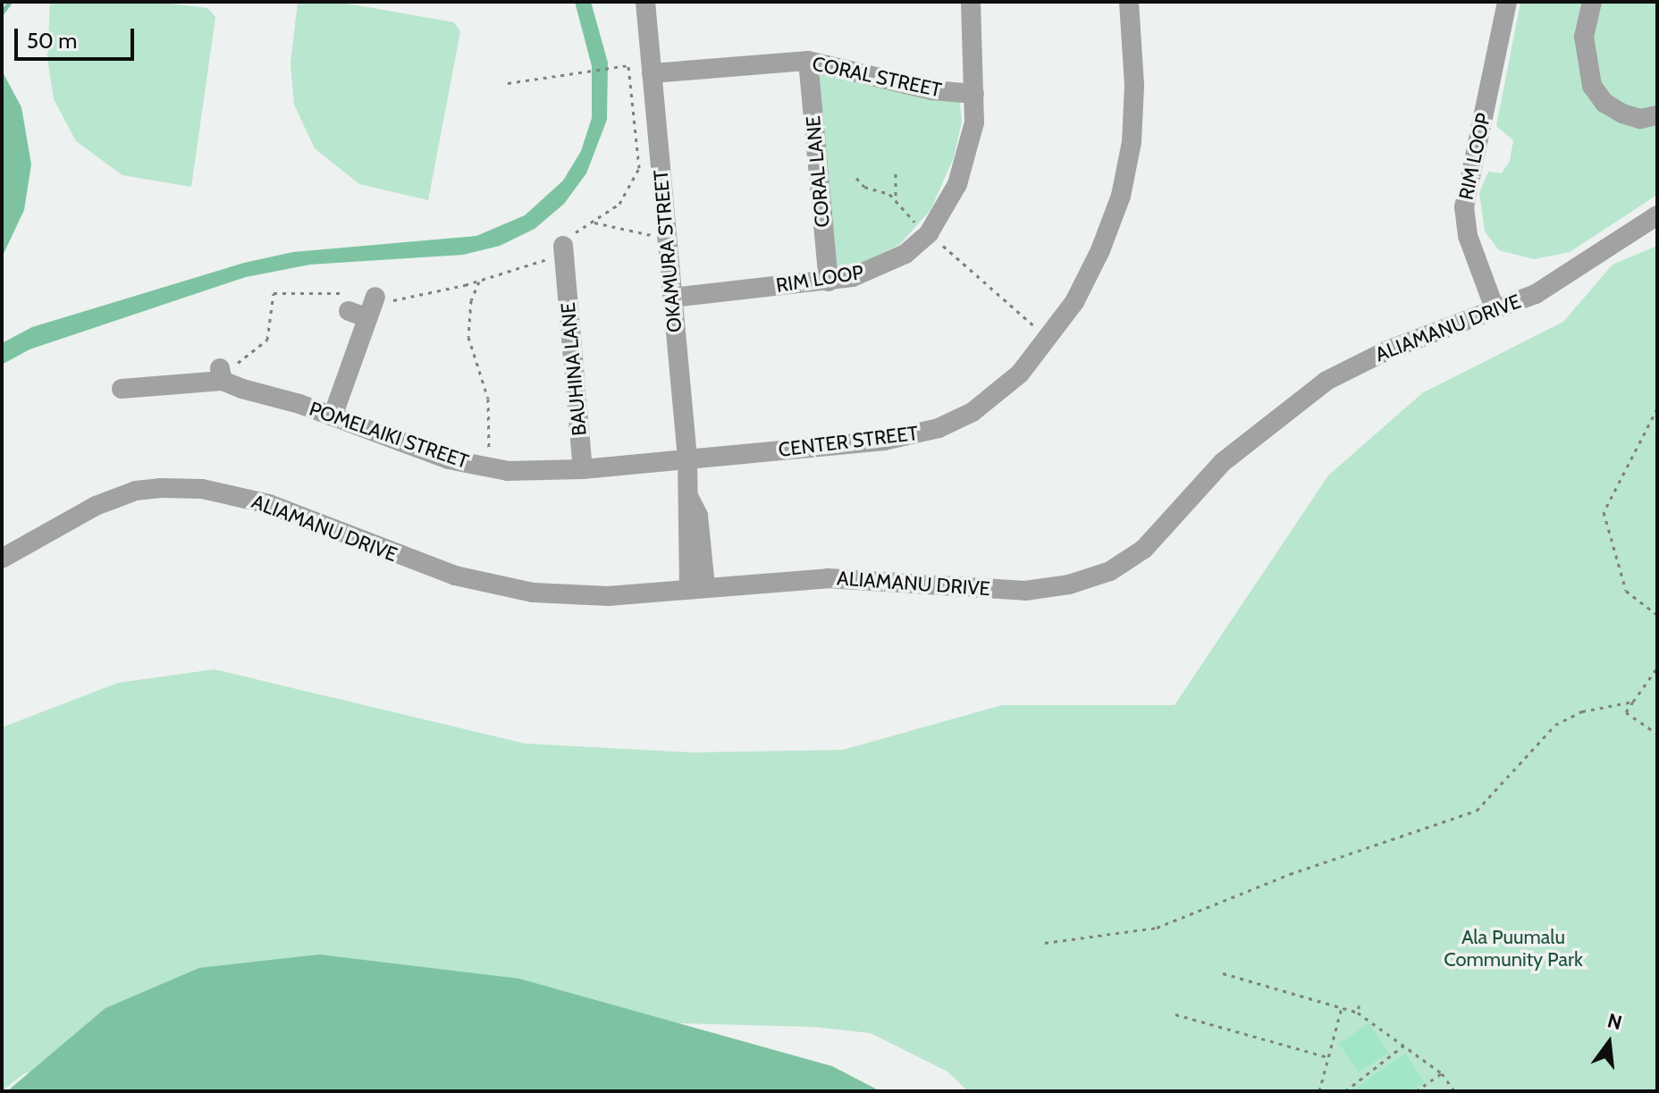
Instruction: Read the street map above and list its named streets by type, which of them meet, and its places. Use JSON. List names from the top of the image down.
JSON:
{
  "streets": {
    "street": [
      "CORAL STREET",
      "RIM LOOP",
      "CORAL LANE",
      "OKAMURA STREET",
      "ALIAMANU DRIVE",
      "BAUHINA LANE",
      "POMELAIKI STREET",
      "CENTER STREET"
    ]
  },
  "crossings": [
    ["CORAL STREET", "RIM LOOP"],
    ["CORAL STREET", "CORAL LANE"],
    ["CORAL STREET", "OKAMURA STREET"],
    ["RIM LOOP", "CORAL LANE"],
    ["RIM LOOP", "OKAMURA STREET"],
    ["RIM LOOP", "ALIAMANU DRIVE"],
    ["OKAMURA STREET", "ALIAMANU DRIVE"],
    ["OKAMURA STREET", "POMELAIKI STREET"],
    ["OKAMURA STREET", "CENTER STREET"],
    ["BAUHINA LANE", "POMELAIKI STREET"],
    ["POMELAIKI STREET", "CENTER STREET"]
  ],
  "parks": ["Ala Puumalu Community Park"],
  "scale_bar": "50 m",
  "north": "top"
}
